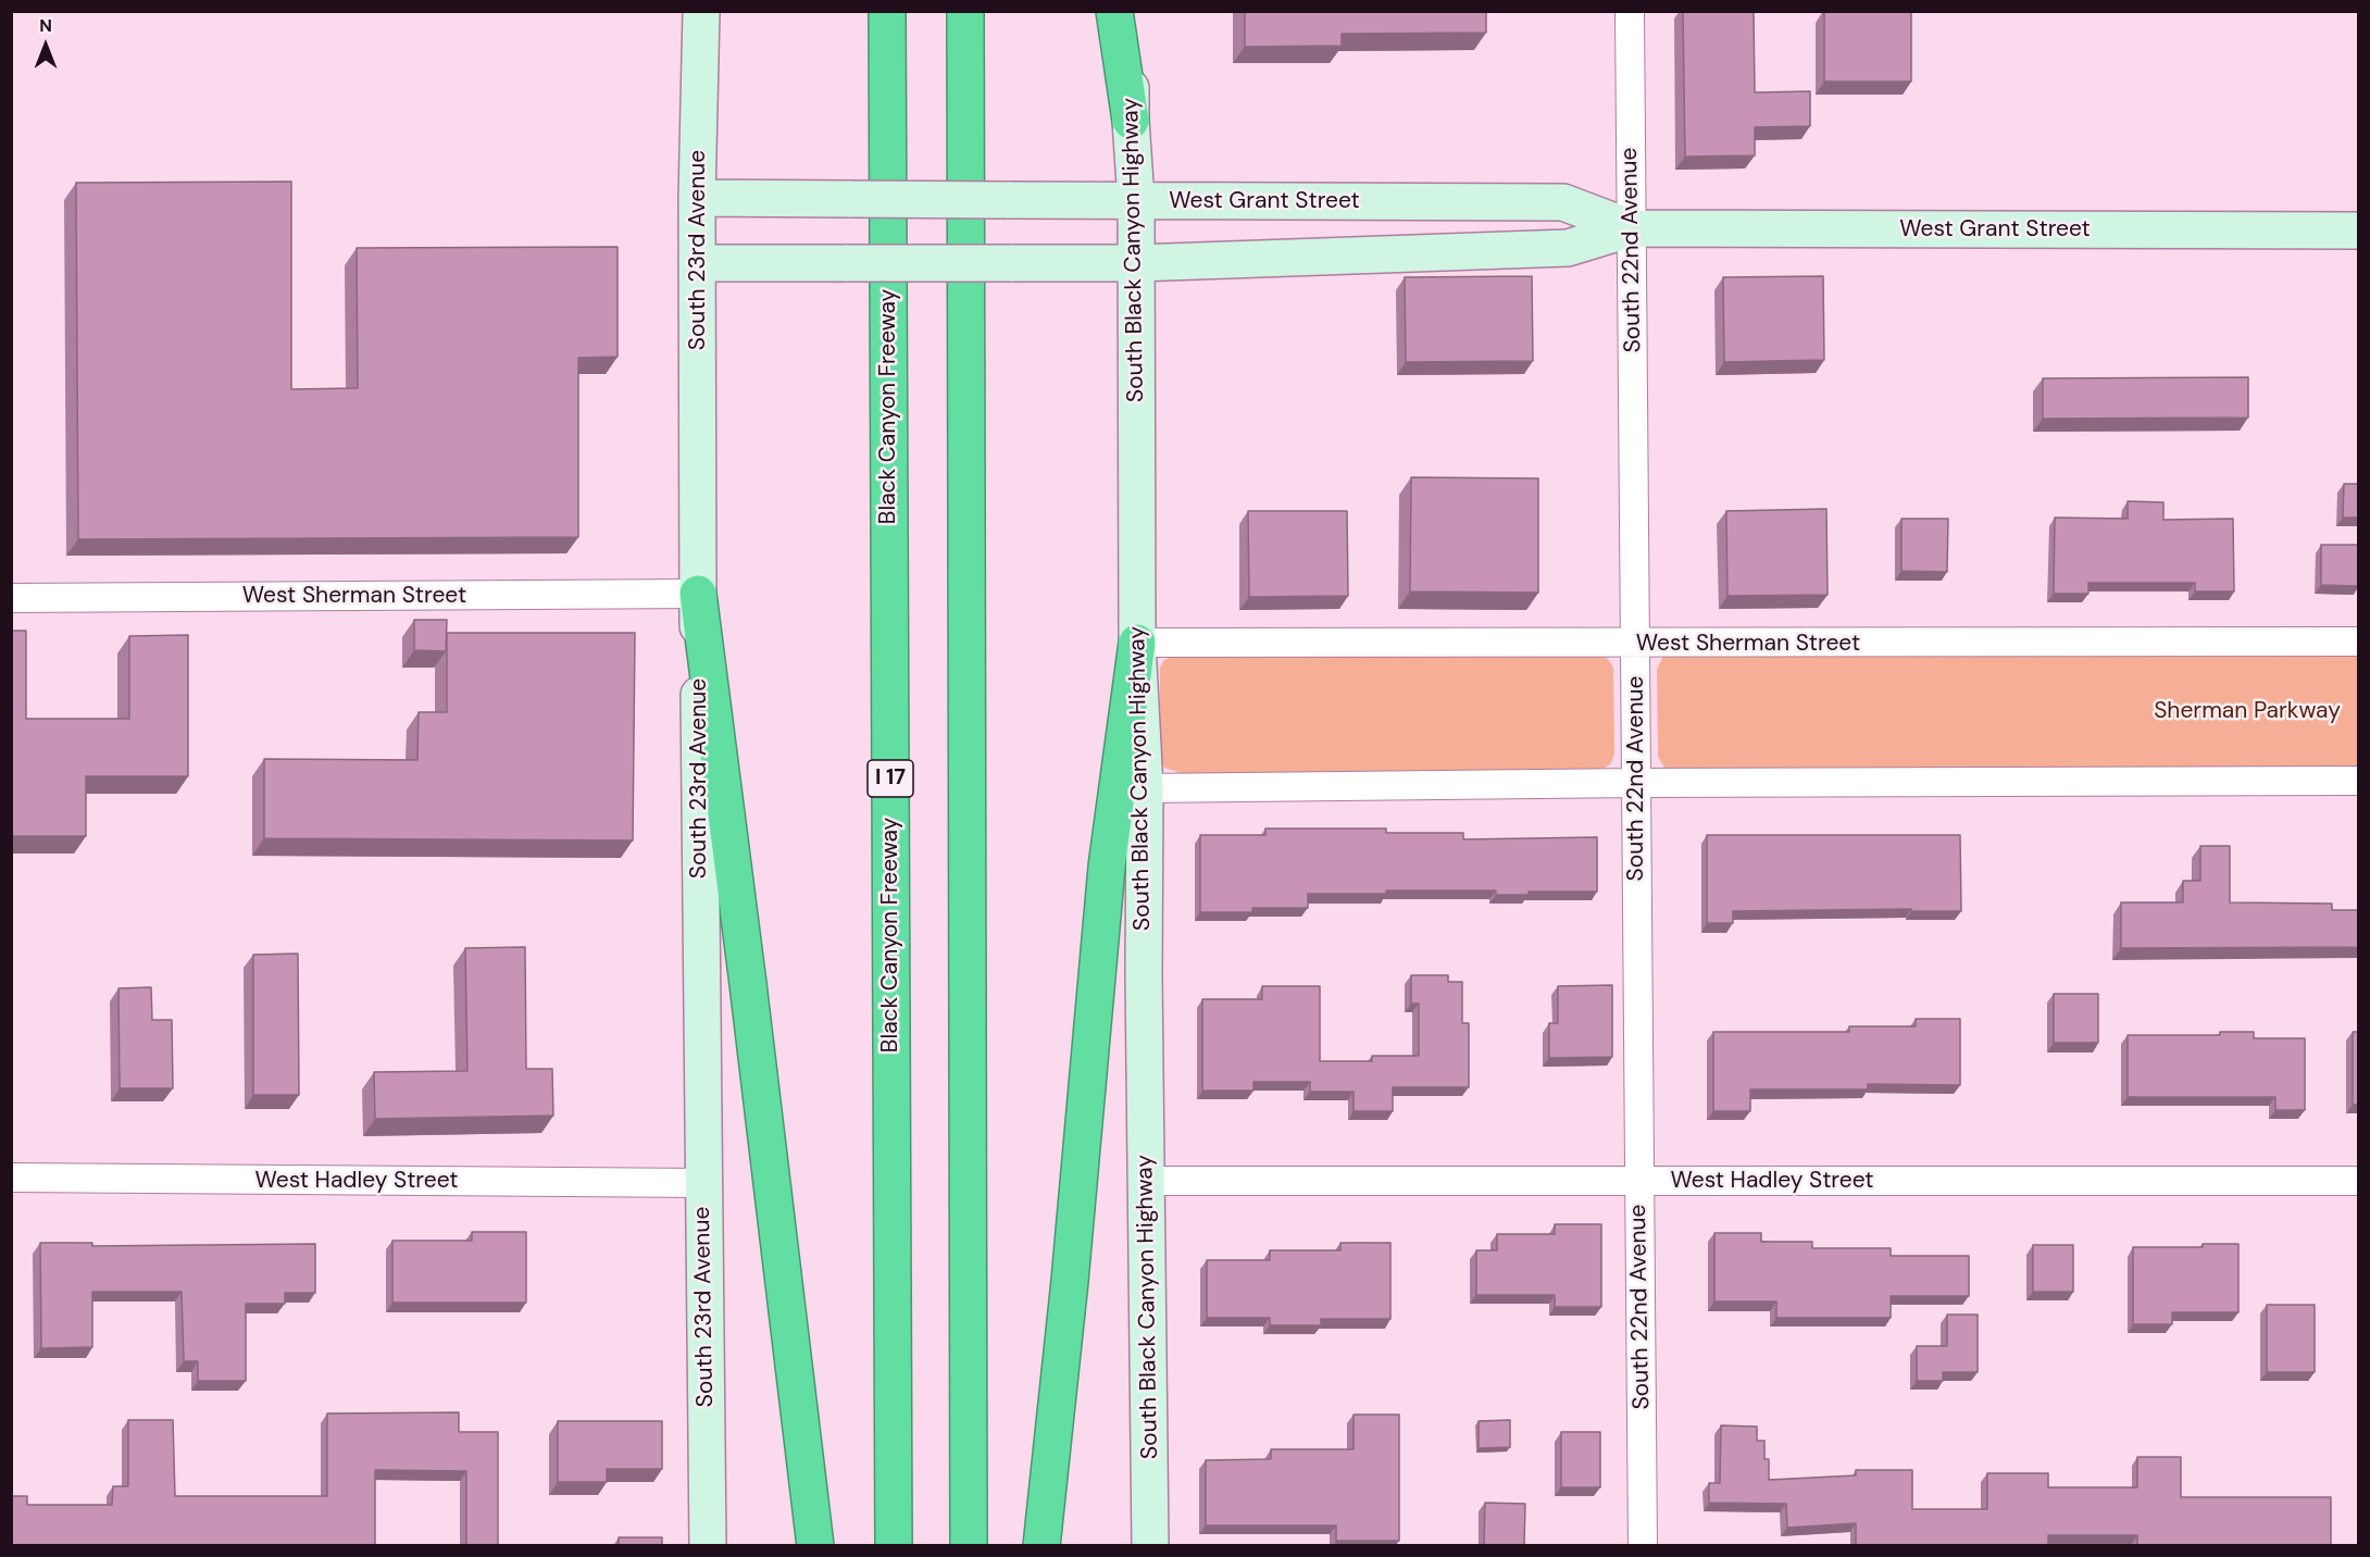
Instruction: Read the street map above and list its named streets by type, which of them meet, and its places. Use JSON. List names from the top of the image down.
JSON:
{
  "streets": {
    "highway": ["Black Canyon Freeway", "I 17"],
    "main road": ["West Grant Street", "South 23rd Avenue", "South Black Canyon Highway"],
    "street": ["South 22nd Avenue", "West Sherman Street", "West Hadley Street"]
  },
  "crossings": [
    ["West Grant Street", "South 23rd Avenue"],
    ["West Grant Street", "South Black Canyon Highway"],
    ["West Grant Street", "South 22nd Avenue"],
    ["South 23rd Avenue", "West Sherman Street"],
    ["South 23rd Avenue", "West Hadley Street"],
    ["South Black Canyon Highway", "West Sherman Street"],
    ["South Black Canyon Highway", "West Hadley Street"],
    ["South 22nd Avenue", "West Sherman Street"],
    ["South 22nd Avenue", "West Hadley Street"]
  ],
  "parks": ["Sherman Parkway"],
  "north": "top"
}
